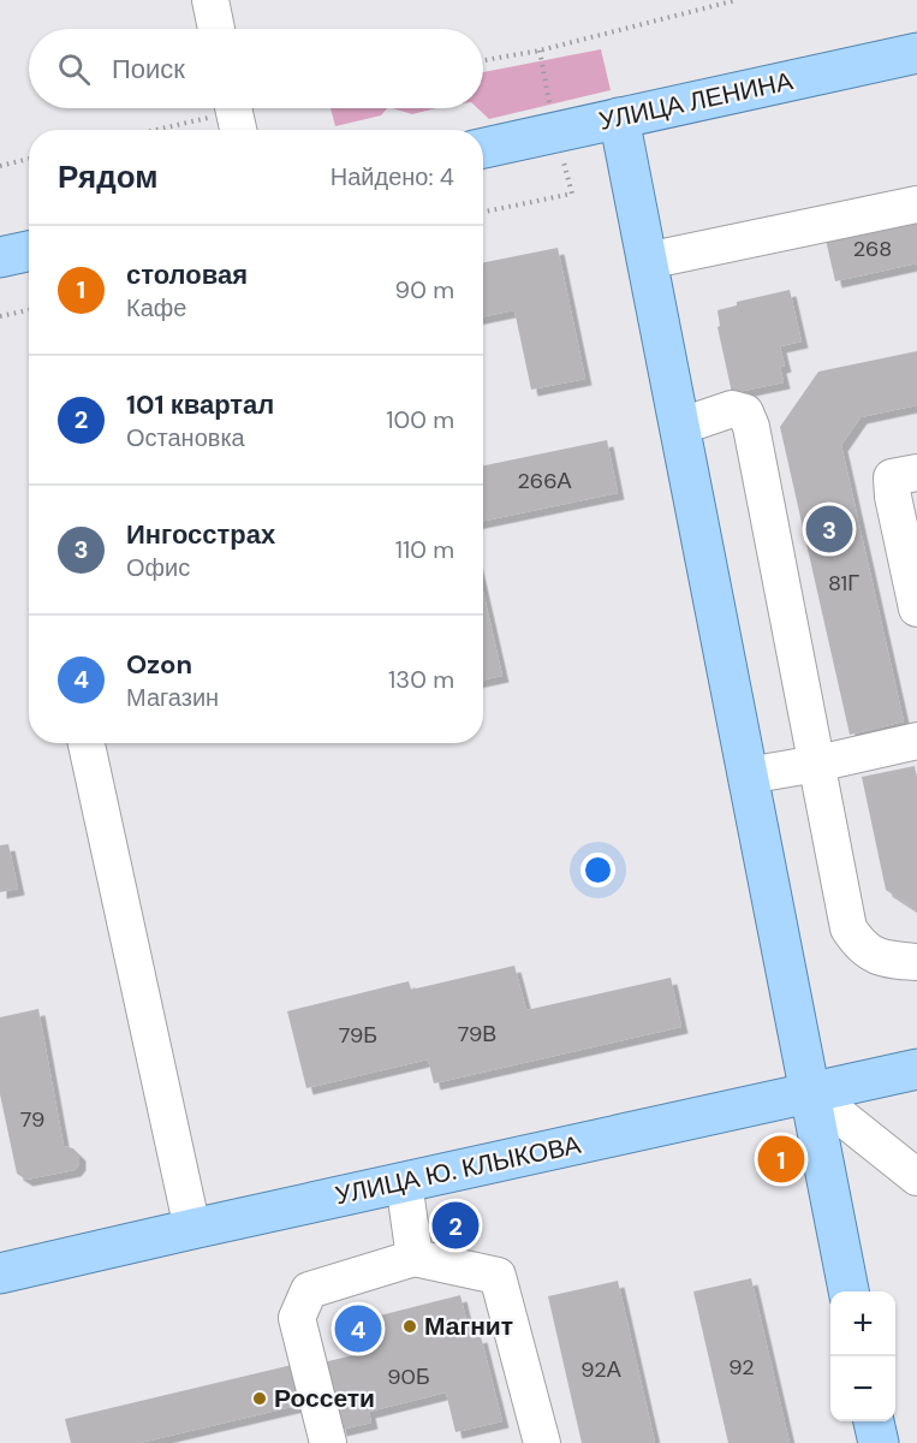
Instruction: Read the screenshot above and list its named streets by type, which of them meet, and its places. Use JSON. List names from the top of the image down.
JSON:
{
  "streets": {
    "main road": ["УЛИЦА ЛЕНИНА", "УЛИЦА Ю. КЛЫКОВА"]
  },
  "places": ["Магнит", "Россети"],
  "house_numbers": [
    "268",
    "266А",
    "81Г",
    "79В",
    "79Б",
    "79",
    "92",
    "92А",
    "90Б"
  ],
  "page": {
    "search": "Поиск",
    "heading": ["Рядом", "Найдено: 4"],
    "list": [
      {
        "mark": "1",
        "name": "столовая",
        "note": "Кафе",
        "value": "90 m"
      },
      {
        "mark": "2",
        "name": "101 квартал",
        "note": "Остановка",
        "value": "100 m"
      },
      {
        "mark": "3",
        "name": "Ингосстрах",
        "note": "Офис",
        "value": "110 m"
      },
      {
        "mark": "4",
        "name": "Ozon",
        "note": "Магазин",
        "value": "130 m"
      }
    ],
    "pins": [
      "3",
      "1",
      "2",
      "4"
    ],
    "map_buttons": ["+", "−"]
  }
}
